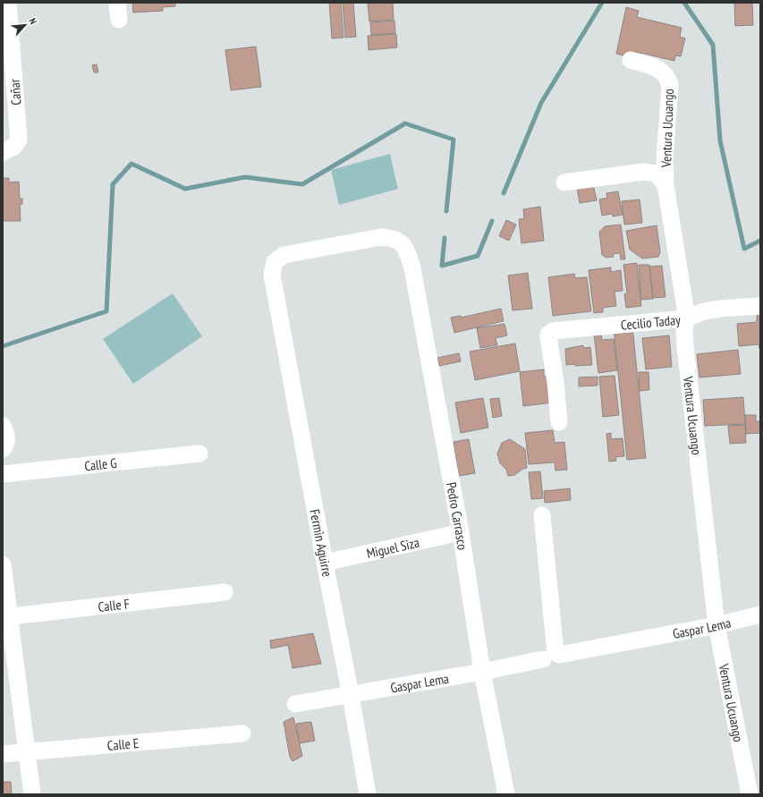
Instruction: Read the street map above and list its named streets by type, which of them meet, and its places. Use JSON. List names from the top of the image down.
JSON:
{
  "streets": {
    "street": [
      "Cañar",
      "Ventura Ucuango",
      "Cecilio Taday",
      "Calle G",
      "Pedro Carrasco",
      "Fermìn Aguirre",
      "Miguel Siza",
      "Calle F",
      "Gaspar Lema",
      "Calle E"
    ]
  },
  "crossings": [
    ["Ventura Ucuango", "Cecilio Taday"],
    ["Ventura Ucuango", "Gaspar Lema"],
    ["Pedro Carrasco", "Fermìn Aguirre"],
    ["Pedro Carrasco", "Miguel Siza"],
    ["Pedro Carrasco", "Gaspar Lema"],
    ["Fermìn Aguirre", "Miguel Siza"],
    ["Fermìn Aguirre", "Gaspar Lema"]
  ],
  "north": "top right"
}
